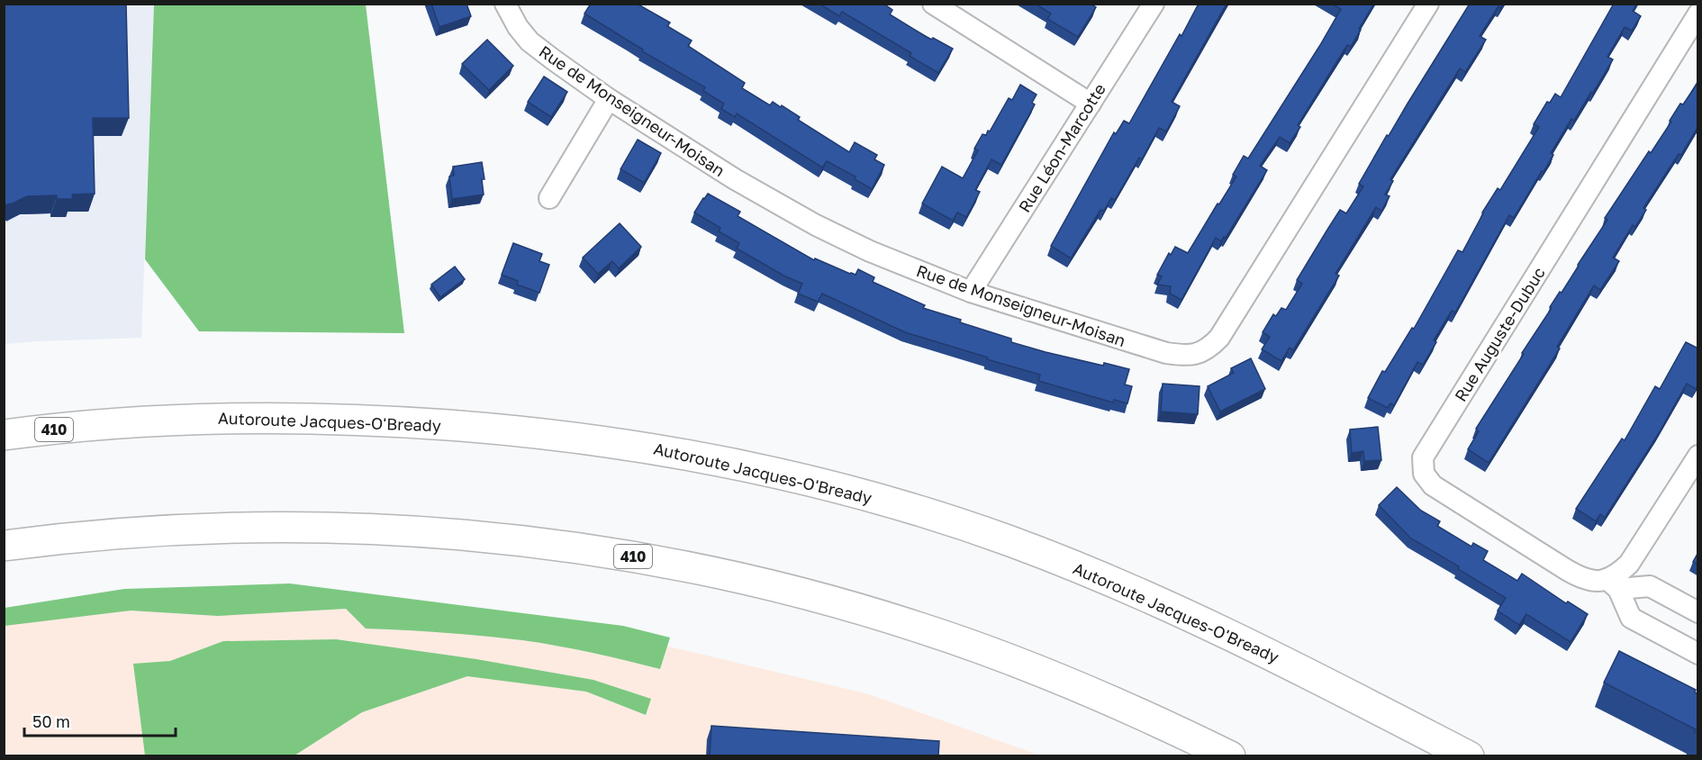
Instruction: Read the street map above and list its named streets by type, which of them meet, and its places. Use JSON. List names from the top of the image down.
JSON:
{
  "streets": {
    "highway": ["Autoroute Jacques-O'Bready", "410"],
    "street": ["Rue de Monseigneur-Moisan", "Rue Léon-Marcotte", "Rue Auguste-Dubuc"]
  },
  "crossings": [
    ["Rue de Monseigneur-Moisan", "Rue Léon-Marcotte"]
  ],
  "scale_bar": "50 m"
}
